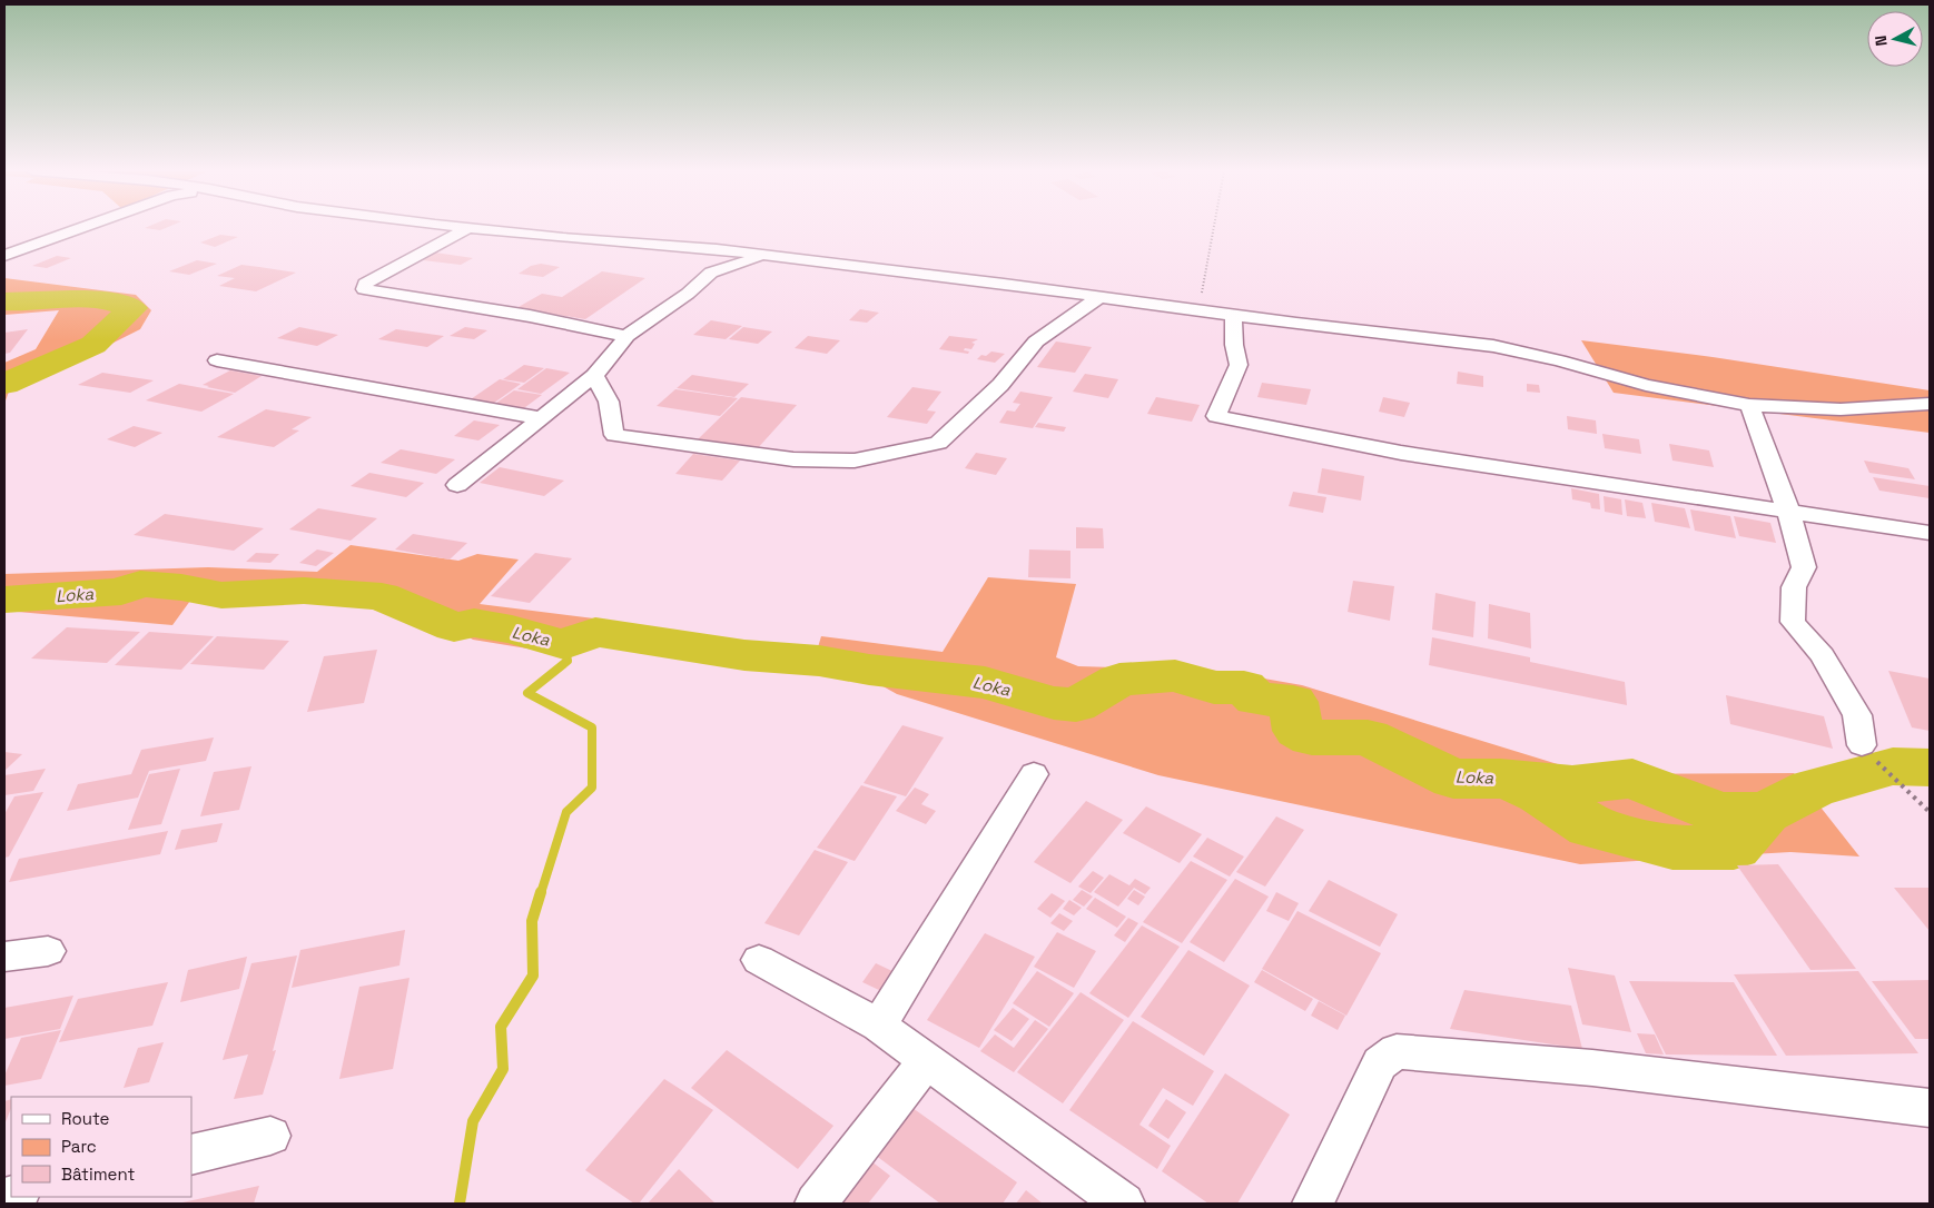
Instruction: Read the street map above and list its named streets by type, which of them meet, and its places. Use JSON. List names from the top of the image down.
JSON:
{
  "water": ["Loka"],
  "legend": ["Route", "Parc", "Bâtiment"],
  "north": "left"
}
